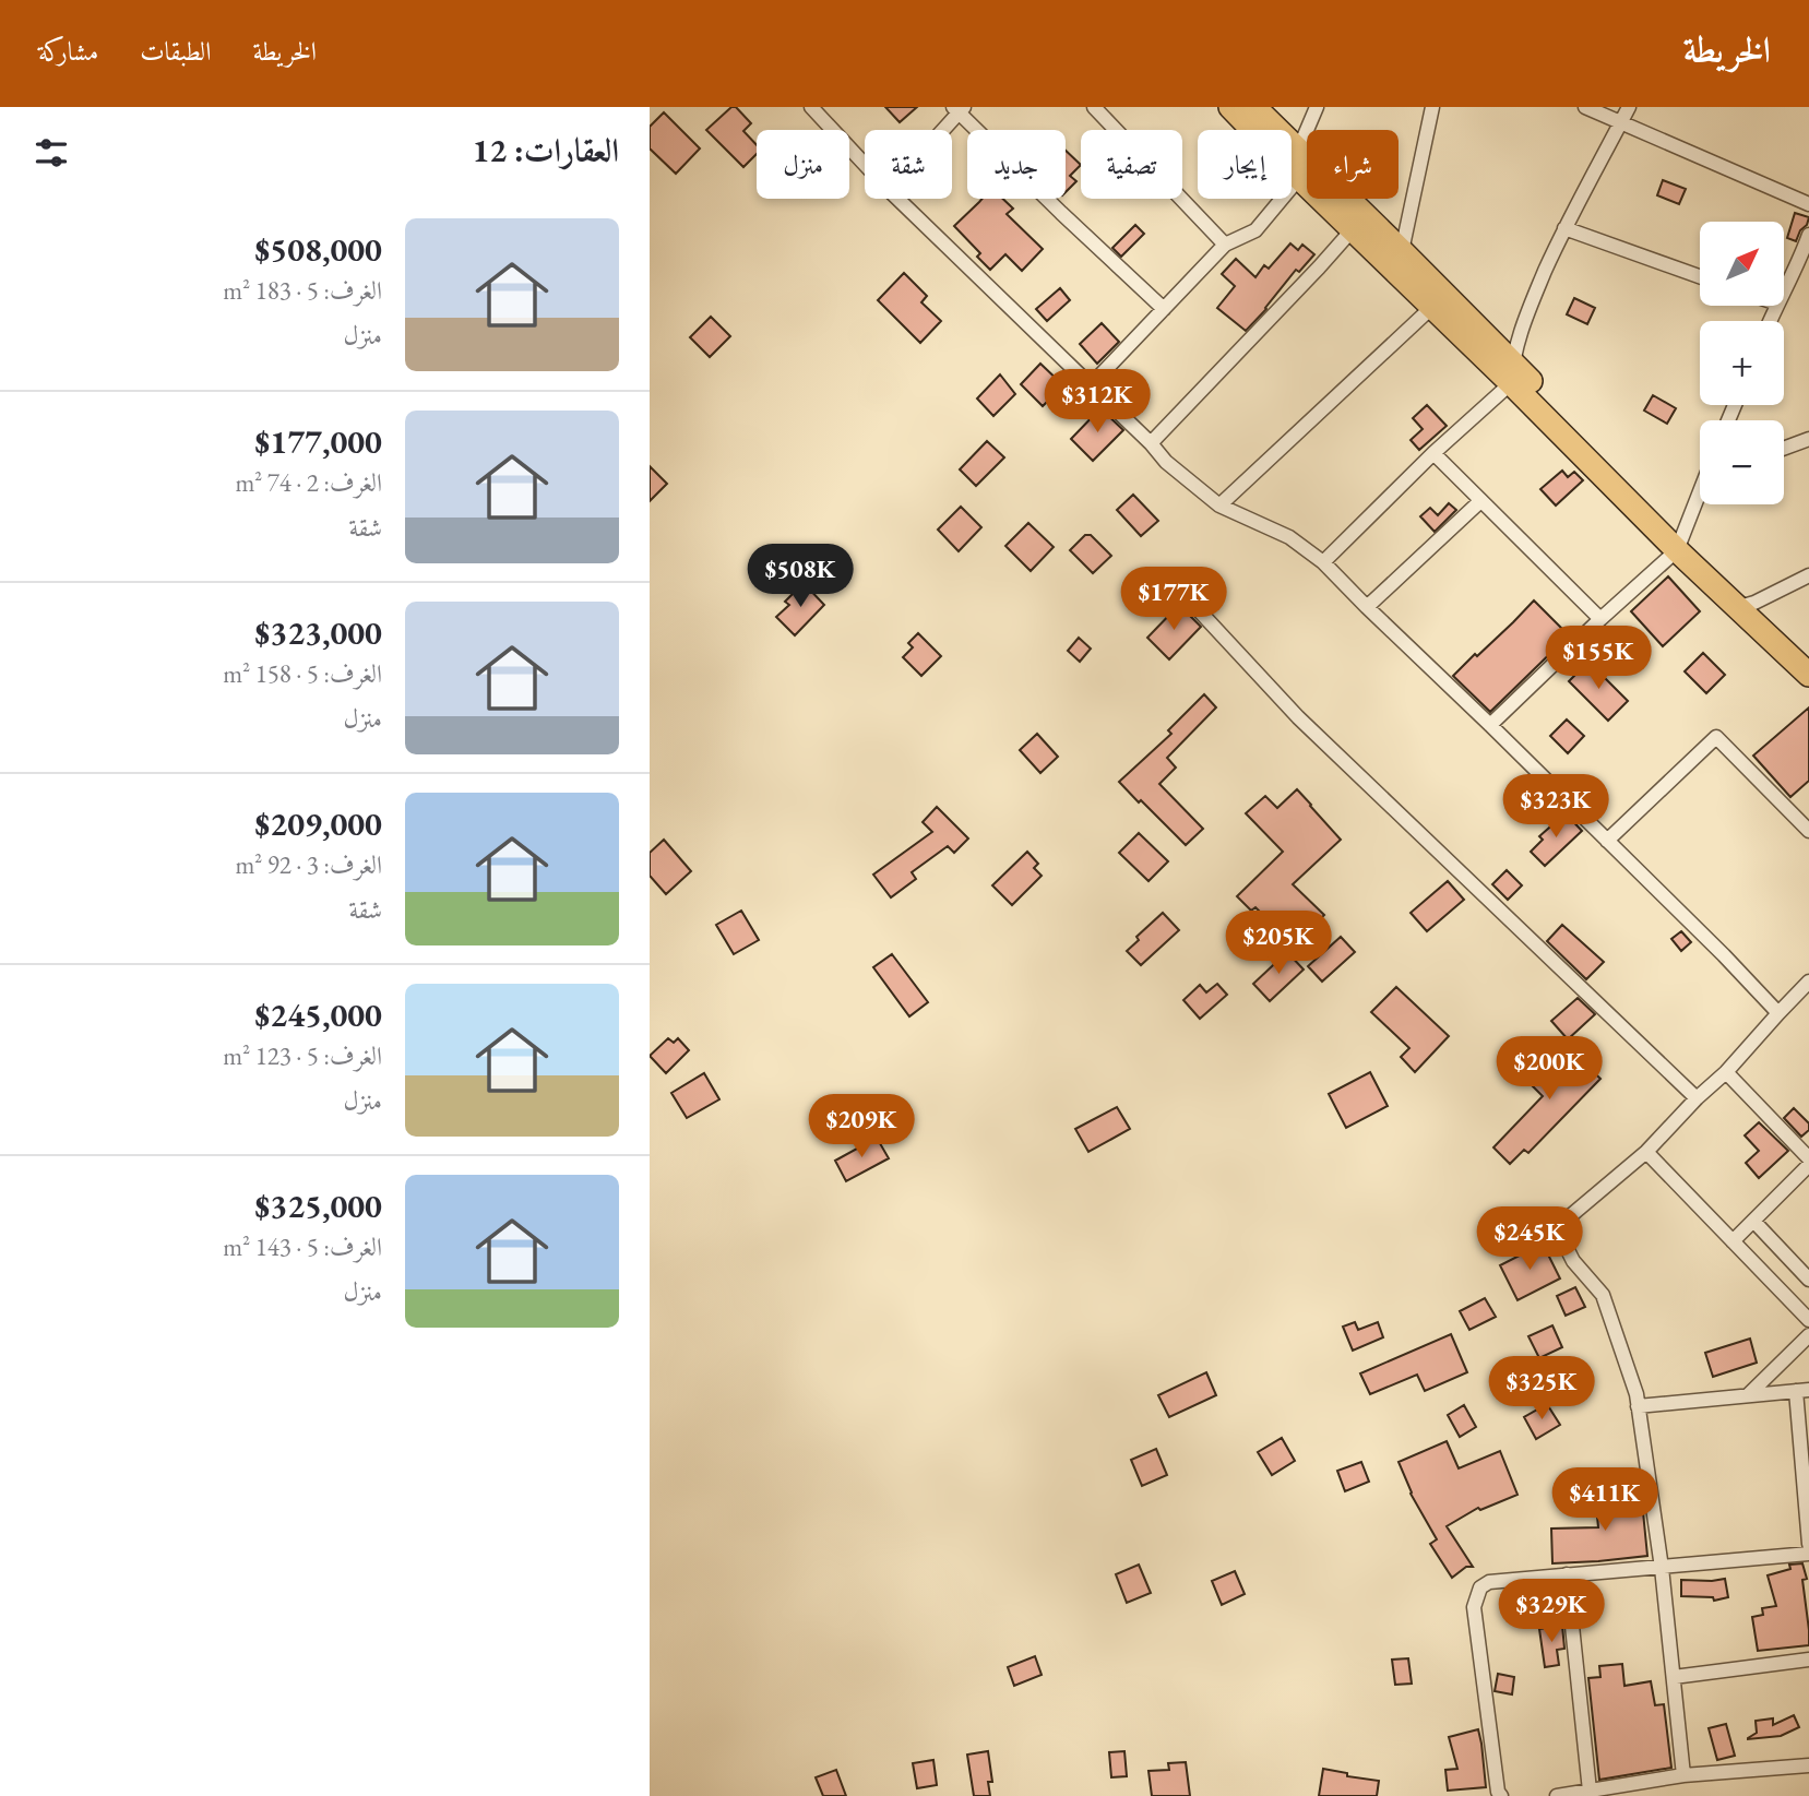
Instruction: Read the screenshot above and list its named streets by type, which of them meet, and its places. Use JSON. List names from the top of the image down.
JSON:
{
  "north": "top right",
  "page": {
    "header": "الخريطة",
    "nav": ["الخريطة", "الطبقات", "مشاركة"],
    "heading": "العقارات: 12",
    "chip": [
      "شراء",
      "إيجار",
      "تصفية",
      "جديد",
      "شقة",
      "منزل"
    ],
    "list": [
      {
        "name": "$508,000",
        "note": "الغرف: 5 · 183 m² · منزل"
      },
      {
        "name": "$177,000",
        "note": "الغرف: 2 · 74 m² · شقة"
      },
      {
        "name": "$323,000",
        "note": "الغرف: 5 · 158 m² · منزل"
      },
      {
        "name": "$209,000",
        "note": "الغرف: 3 · 92 m² · شقة"
      },
      {
        "name": "$245,000",
        "note": "الغرف: 5 · 123 m² · منزل"
      },
      {
        "name": "$325,000",
        "note": "الغرف: 5 · 143 m² · منزل"
      }
    ],
    "map_buttons": ["+", "−"],
    "price": [
      "$312K",
      "$508K",
      "$177K",
      "$155K",
      "$323K",
      "$205K",
      "$200K",
      "$209K",
      "$245K",
      "$325K",
      "$411K",
      "$329K"
    ]
  }
}
